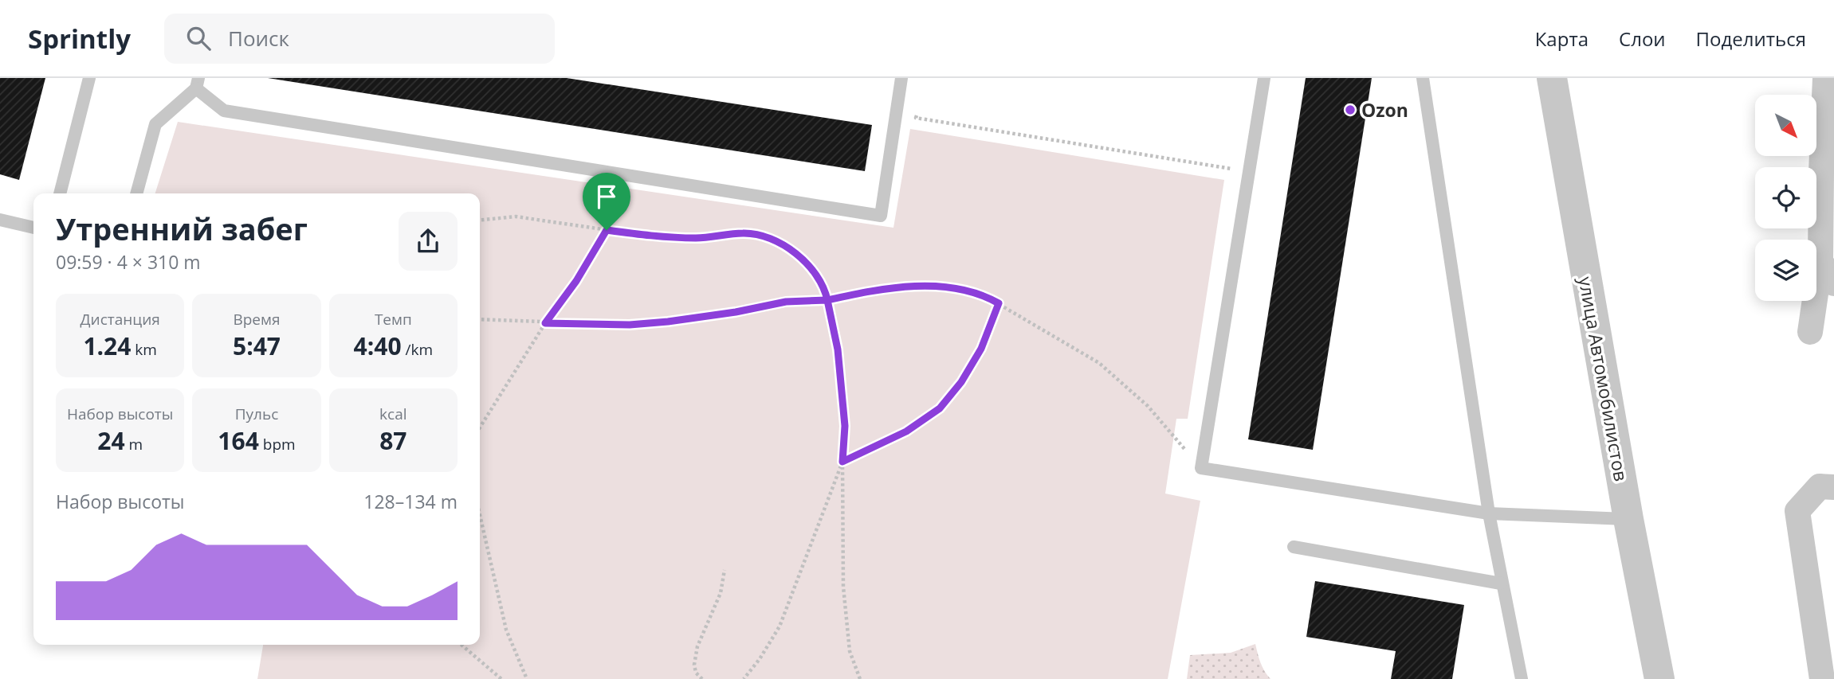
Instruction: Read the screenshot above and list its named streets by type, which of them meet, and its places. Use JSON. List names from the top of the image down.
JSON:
{
  "streets": {
    "street": ["улица Автомобилистов"]
  },
  "places": ["Ozon"],
  "north": "bottom right",
  "page": {
    "header": "Sprintly",
    "search": "Поиск",
    "nav": ["Карта", "Слои", "Поделиться"],
    "heading": ["Утренний забег", "09:59 · 4 × 310 m"],
    "stats": [
      ["Дистанция", "1.24 km"],
      ["Время", "5:47"],
      ["Темп", "4:40 /km"],
      ["Набор высоты", "24 m"],
      ["Пульс", "164 bpm"],
      ["kcal", "87"]
    ],
    "chart": ["Набор высоты", "128–134 m"]
  }
}
